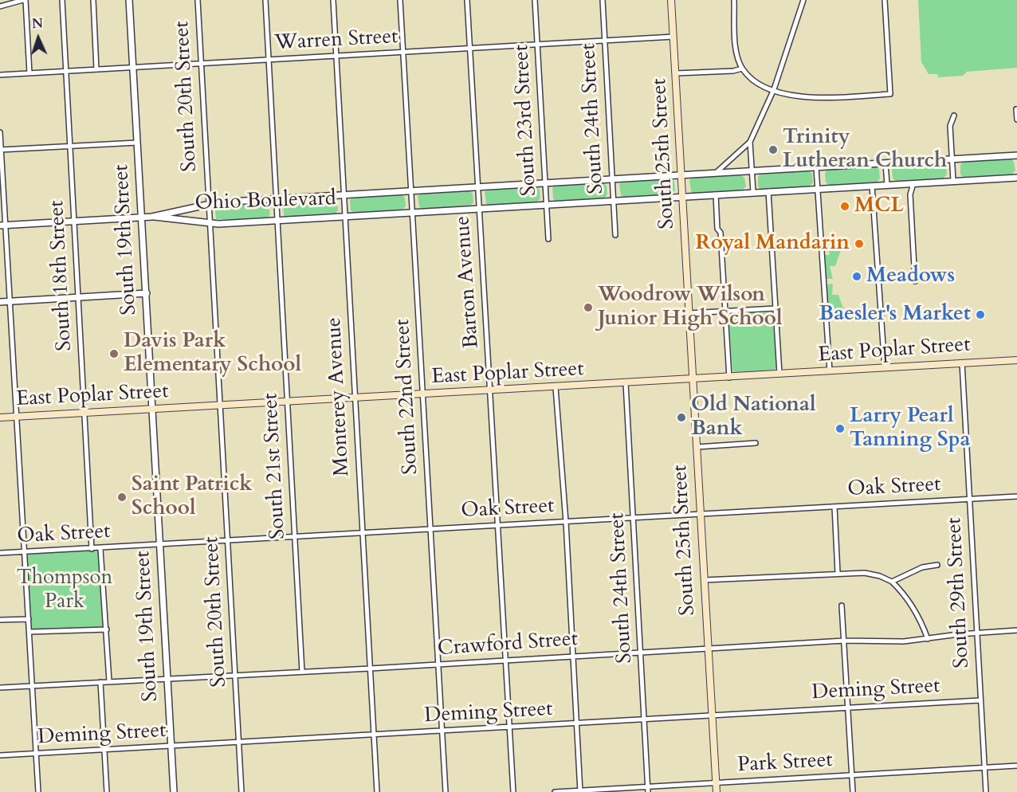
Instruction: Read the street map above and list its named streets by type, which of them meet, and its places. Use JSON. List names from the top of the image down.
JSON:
{
  "streets": {
    "main road": ["South 25th Street", "East Poplar Street"],
    "street": [
      "Warren Street",
      "South 20th Street",
      "South 24th Street",
      "South 23rd Street",
      "Ohio Boulevard",
      "South 19th Street",
      "South 18th Street",
      "Barton Avenue",
      "Monterey Avenue",
      "South 22nd Street",
      "South 21st Street",
      "Oak Street",
      "South 29th Street",
      "Crawford Street",
      "Deming Street",
      "Park Street"
    ]
  },
  "crossings": [
    ["Warren Street", "South 20th Street"],
    ["Warren Street", "South 24th Street"],
    ["Warren Street", "South 23rd Street"],
    ["Warren Street", "South 25th Street"],
    ["Warren Street", "South 19th Street"],
    ["Warren Street", "South 18th Street"],
    ["Warren Street", "Barton Avenue"],
    ["Warren Street", "Monterey Avenue"],
    ["Warren Street", "South 22nd Street"],
    ["Warren Street", "South 21st Street"],
    ["South 20th Street", "Ohio Boulevard"],
    ["South 20th Street", "East Poplar Street"],
    ["South 20th Street", "Oak Street"],
    ["South 20th Street", "Crawford Street"],
    ["South 20th Street", "Deming Street"],
    ["South 24th Street", "Ohio Boulevard"],
    ["South 24th Street", "East Poplar Street"],
    ["South 24th Street", "Oak Street"],
    ["South 24th Street", "Crawford Street"],
    ["South 24th Street", "Deming Street"],
    ["South 24th Street", "Park Street"],
    ["South 23rd Street", "Ohio Boulevard"],
    ["South 25th Street", "Ohio Boulevard"],
    ["South 25th Street", "East Poplar Street"],
    ["South 25th Street", "Oak Street"],
    ["South 25th Street", "Crawford Street"],
    ["South 25th Street", "Deming Street"],
    ["South 25th Street", "Park Street"],
    ["Ohio Boulevard", "Barton Avenue"],
    ["Ohio Boulevard", "Monterey Avenue"],
    ["Ohio Boulevard", "South 22nd Street"],
    ["Ohio Boulevard", "South 21st Street"],
    ["South 19th Street", "East Poplar Street"],
    ["South 19th Street", "Oak Street"],
    ["South 19th Street", "Crawford Street"],
    ["South 19th Street", "Deming Street"],
    ["South 18th Street", "East Poplar Street"],
    ["South 18th Street", "Oak Street"],
    ["Barton Avenue", "East Poplar Street"],
    ["Barton Avenue", "Oak Street"],
    ["Barton Avenue", "Crawford Street"],
    ["Barton Avenue", "Deming Street"],
    ["East Poplar Street", "Monterey Avenue"],
    ["East Poplar Street", "South 22nd Street"],
    ["East Poplar Street", "South 21st Street"],
    ["East Poplar Street", "South 29th Street"],
    ["Monterey Avenue", "Oak Street"],
    ["Monterey Avenue", "Crawford Street"],
    ["Monterey Avenue", "Deming Street"],
    ["South 22nd Street", "Oak Street"],
    ["South 22nd Street", "Crawford Street"],
    ["South 22nd Street", "Deming Street"],
    ["South 21st Street", "Oak Street"],
    ["South 21st Street", "Crawford Street"],
    ["Oak Street", "South 29th Street"],
    ["South 29th Street", "Crawford Street"],
    ["South 29th Street", "Deming Street"],
    ["South 29th Street", "Park Street"]
  ],
  "parks": ["Thompson Park"],
  "places": [
    "Trinity Lutheran Church",
    "MCL",
    "Royal Mandarin",
    "Meadows",
    "Woodrow Wilson Junior High School",
    "Baesler's Market",
    "Davis Park Elementary School",
    "Old National Bank",
    "Larry Pearl Tanning Spa",
    "Saint Patrick School"
  ],
  "north": "top"
}
